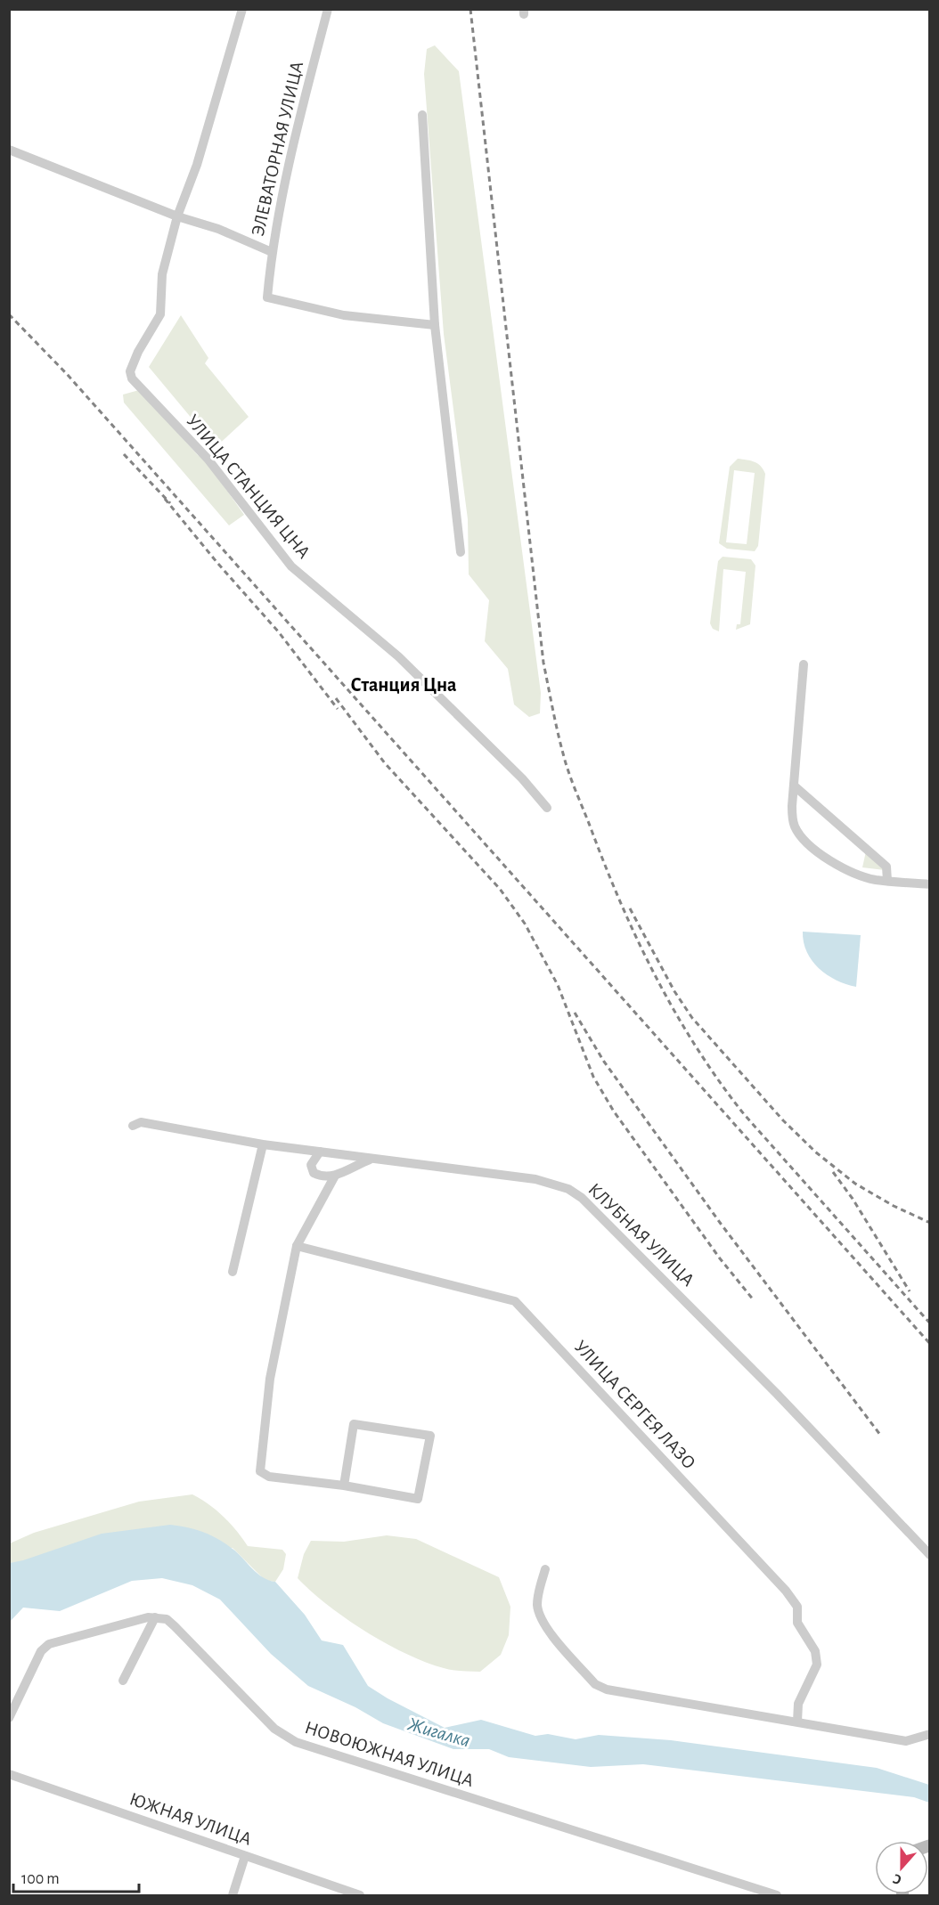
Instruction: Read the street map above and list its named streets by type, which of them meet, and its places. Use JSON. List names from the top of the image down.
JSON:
{
  "streets": {
    "street": [
      "ЭЛЕВАТОРНАЯ УЛИЦА",
      "УЛИЦА СТАНЦИЯ ЦНА",
      "КЛУБНАЯ УЛИЦА",
      "УЛИЦА СЕРГЕЯ ЛАЗО",
      "НОВОЮЖНАЯ УЛИЦА",
      "ЮЖНАЯ УЛИЦА"
    ]
  },
  "districts": ["Станция Цна"],
  "water": ["Жигалка"],
  "scale_bar": "100 m",
  "north": "bottom"
}
